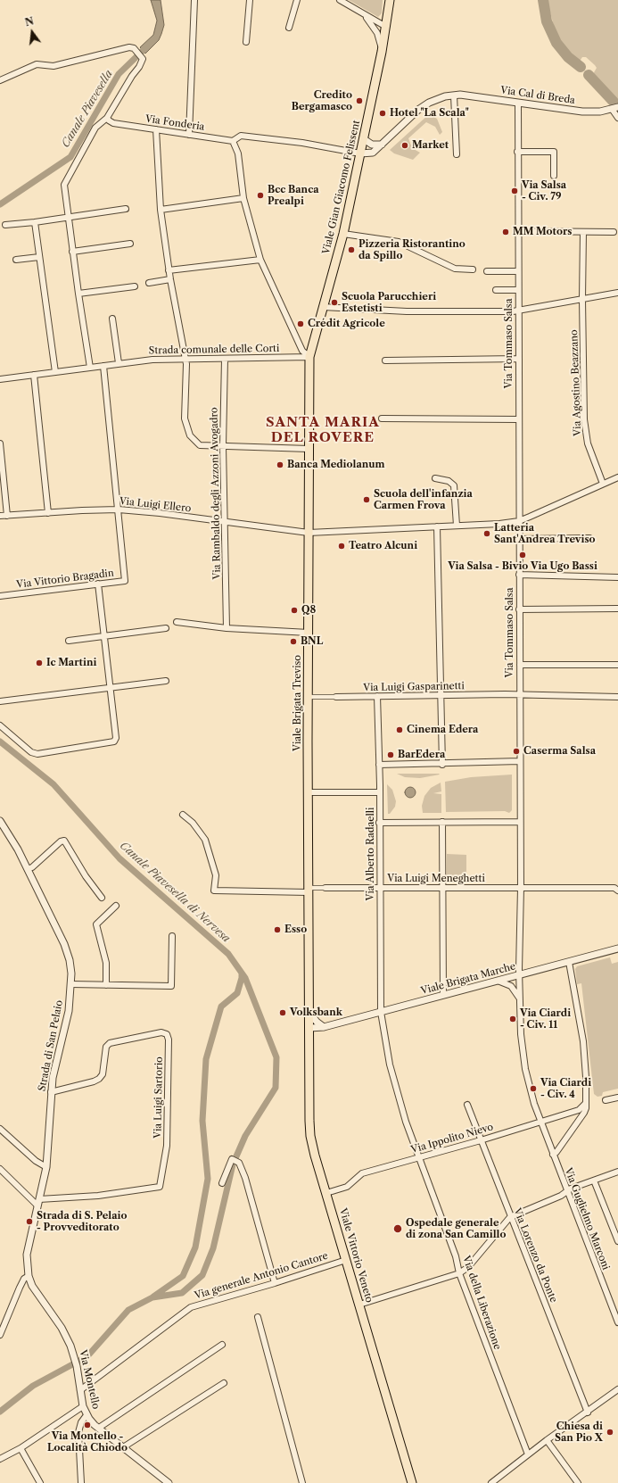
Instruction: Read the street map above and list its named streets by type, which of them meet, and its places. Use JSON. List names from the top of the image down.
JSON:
{
  "streets": {
    "main road": ["Viale Gian Giacomo Felissent", "Viale Brigata Treviso", "Viale Vittorio Veneto"],
    "street": [
      "Via Cal di Breda",
      "Via Fonderia",
      "Via Tommaso Salsa",
      "Strada comunale delle Corti",
      "Via Agostino Beazzano",
      "Via Rambaldo degli Azzoni Avogadro",
      "Via Luigi Ellero",
      "Via Vittorio Bragadin",
      "Via Luigi Gasparinetti",
      "Via Alberto Radaelli",
      "Via Luigi Meneghetti",
      "Viale Brigata Marche",
      "Strada di San Pelaio",
      "Via Luigi Sartorio",
      "Via Ippolito Nievo",
      "Via Guglielmo Marconi",
      "Via Lorenzo da Ponte",
      "Via generale Antonio Cantore",
      "Via della Liberazione",
      "Via Montello"
    ]
  },
  "crossings": [
    ["Via Cal di Breda", "Viale Gian Giacomo Felissent"],
    ["Via Cal di Breda", "Via Tommaso Salsa"],
    ["Viale Gian Giacomo Felissent", "Strada comunale delle Corti"],
    ["Viale Gian Giacomo Felissent", "Viale Brigata Treviso"],
    ["Via Tommaso Salsa", "Via Luigi Ellero"],
    ["Via Tommaso Salsa", "Via Luigi Gasparinetti"],
    ["Via Tommaso Salsa", "Via Luigi Meneghetti"],
    ["Via Tommaso Salsa", "Viale Brigata Marche"],
    ["Via Tommaso Salsa", "Via Guglielmo Marconi"],
    ["Strada comunale delle Corti", "Via Rambaldo degli Azzoni Avogadro"],
    ["Strada comunale delle Corti", "Viale Brigata Treviso"],
    ["Via Agostino Beazzano", "Via Luigi Ellero"],
    ["Via Rambaldo degli Azzoni Avogadro", "Via Luigi Ellero"],
    ["Via Luigi Ellero", "Via Vittorio Bragadin"],
    ["Via Luigi Ellero", "Viale Brigata Treviso"],
    ["Via Luigi Gasparinetti", "Viale Brigata Treviso"],
    ["Via Luigi Gasparinetti", "Via Alberto Radaelli"],
    ["Viale Brigata Treviso", "Via Luigi Meneghetti"],
    ["Viale Brigata Treviso", "Viale Brigata Marche"],
    ["Viale Brigata Treviso", "Viale Vittorio Veneto"],
    ["Via Alberto Radaelli", "Via Luigi Meneghetti"],
    ["Via Alberto Radaelli", "Viale Brigata Marche"],
    ["Via Alberto Radaelli", "Via della Liberazione"],
    ["Viale Brigata Marche", "Viale Vittorio Veneto"],
    ["Viale Brigata Marche", "Via della Liberazione"],
    ["Strada di San Pelaio", "Via Luigi Sartorio"],
    ["Strada di San Pelaio", "Via Montello"],
    ["Via Ippolito Nievo", "Via Guglielmo Marconi"],
    ["Via Ippolito Nievo", "Viale Vittorio Veneto"],
    ["Via Ippolito Nievo", "Via Lorenzo da Ponte"],
    ["Via Ippolito Nievo", "Via della Liberazione"],
    ["Viale Vittorio Veneto", "Via generale Antonio Cantore"],
    ["Via generale Antonio Cantore", "Via Montello"]
  ],
  "districts": ["SANTA MARIA DEL ROVERE"],
  "water": ["Canale Piavesella", "Canale Piavesella di Nervesa"],
  "places": [
    "Credito Bergamasco",
    "Hotel \"La Scala\"",
    "Market",
    "Via Salsa - Civ. 79",
    "Bcc Banca Prealpi",
    "MM Motors",
    "Pizzeria Ristorantino da Spillo",
    "Scuola Parucchieri Estetisti",
    "Crédit Agricole",
    "Banca Mediolanum",
    "Scuola dell'infanzia Carmen Frova",
    "Latteria Sant'Andrea Treviso",
    "Teatro Alcuni",
    "Via Salsa - Bivio Via Ugo Bassi",
    "Q8",
    "BNL",
    "Ic Martini",
    "Cinema Edera",
    "Caserma Salsa",
    "BarEdera",
    "Esso",
    "Volksbank",
    "Via Ciardi - Civ. 11",
    "Via Ciardi - Civ. 4",
    "Strada di S. Pelaio - Provveditorato",
    "Ospedale generale di zona San Camillo",
    "Via Montello - Località Chiodo",
    "Chiesa di San Pio X"
  ],
  "north": "top"
}
